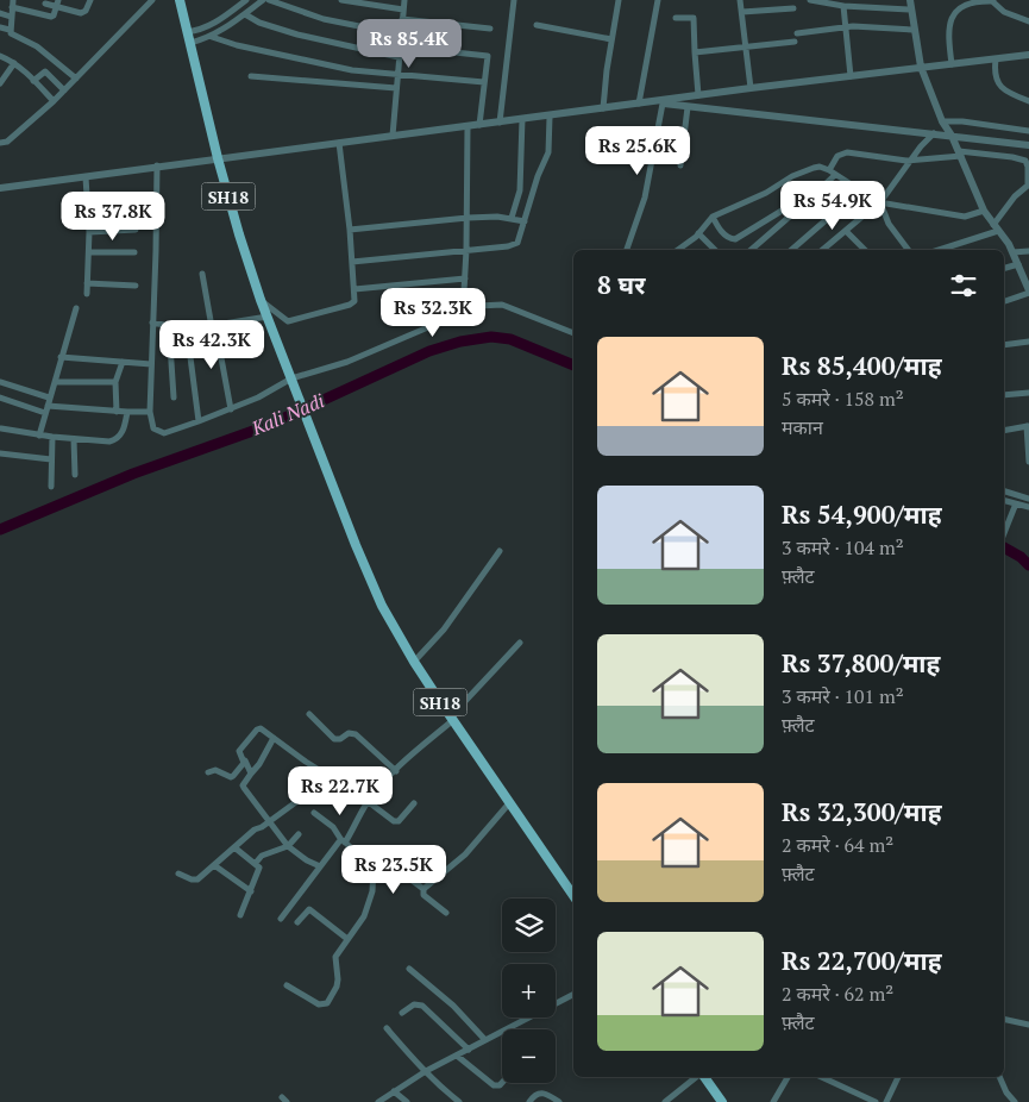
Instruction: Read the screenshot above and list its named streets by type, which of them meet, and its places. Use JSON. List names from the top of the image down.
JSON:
{
  "streets": {
    "main road": ["SH18"]
  },
  "water": ["Kali Nadi"],
  "page": {
    "price": [
      "Rs 85.4K",
      "Rs 25.6K",
      "Rs 54.9K",
      "Rs 37.8K",
      "Rs 32.3K",
      "Rs 42.3K",
      "Rs 22.7K",
      "Rs 23.5K"
    ],
    "heading": "8 घर",
    "list": [
      {
        "name": "Rs 85,400/माह",
        "note": "5 कमरे · 158 m² · मकान"
      },
      {
        "name": "Rs 54,900/माह",
        "note": "3 कमरे · 104 m² · फ़्लैट"
      },
      {
        "name": "Rs 37,800/माह",
        "note": "3 कमरे · 101 m² · फ़्लैट"
      },
      {
        "name": "Rs 32,300/माह",
        "note": "2 कमरे · 64 m² · फ़्लैट"
      },
      {
        "name": "Rs 22,700/माह",
        "note": "2 कमरे · 62 m² · फ़्लैट"
      }
    ],
    "map_buttons": ["+", "−"]
  }
}
